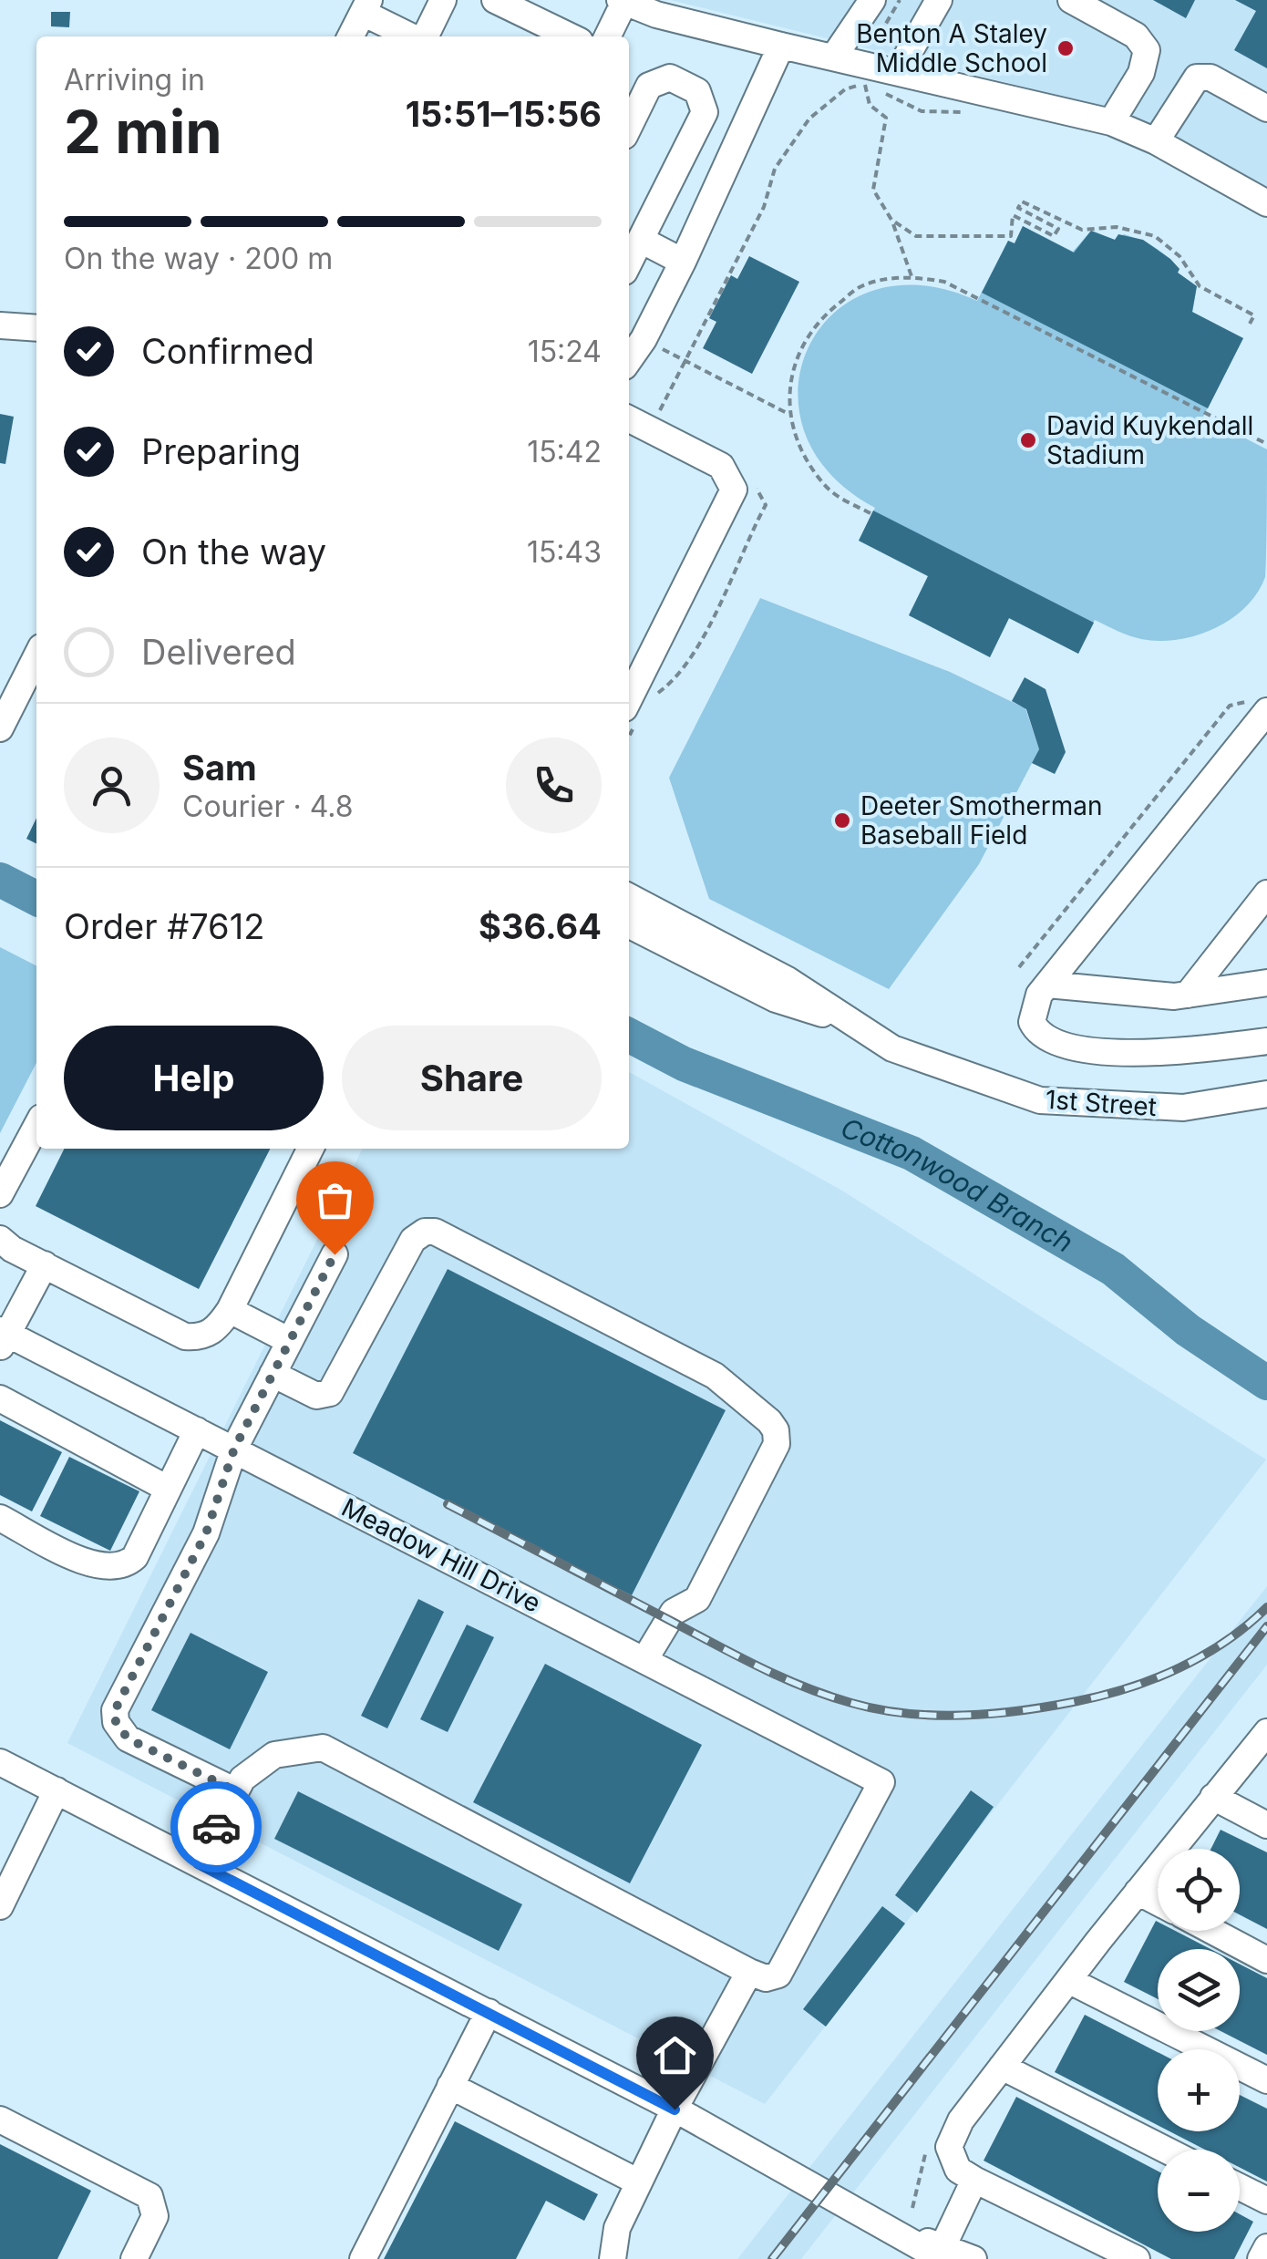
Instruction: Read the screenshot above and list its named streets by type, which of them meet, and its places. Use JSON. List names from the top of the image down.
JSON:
{
  "streets": {
    "street": ["1st Street", "Meadow Hill Drive"]
  },
  "water": ["Cottonwood Branch"],
  "places": ["Benton A Staley Middle School", "David Kuykendall Stadium", "Deeter Smotherman Baseball Field"],
  "page": {
    "heading": ["2 min", "Arriving in", "15:51–15:56"],
    "panel": [
      "Sam",
      "Courier · 4.8",
      "Order #7612",
      "$36.64"
    ],
    "bar": "On the way · 200 m",
    "list": [
      ["Confirmed", "15:24"],
      ["Preparing", "15:42"],
      ["On the way", "15:43"],
      "Delivered"
    ],
    "buttons": ["Help", "Share"],
    "map_buttons": ["+", "−"]
  }
}
